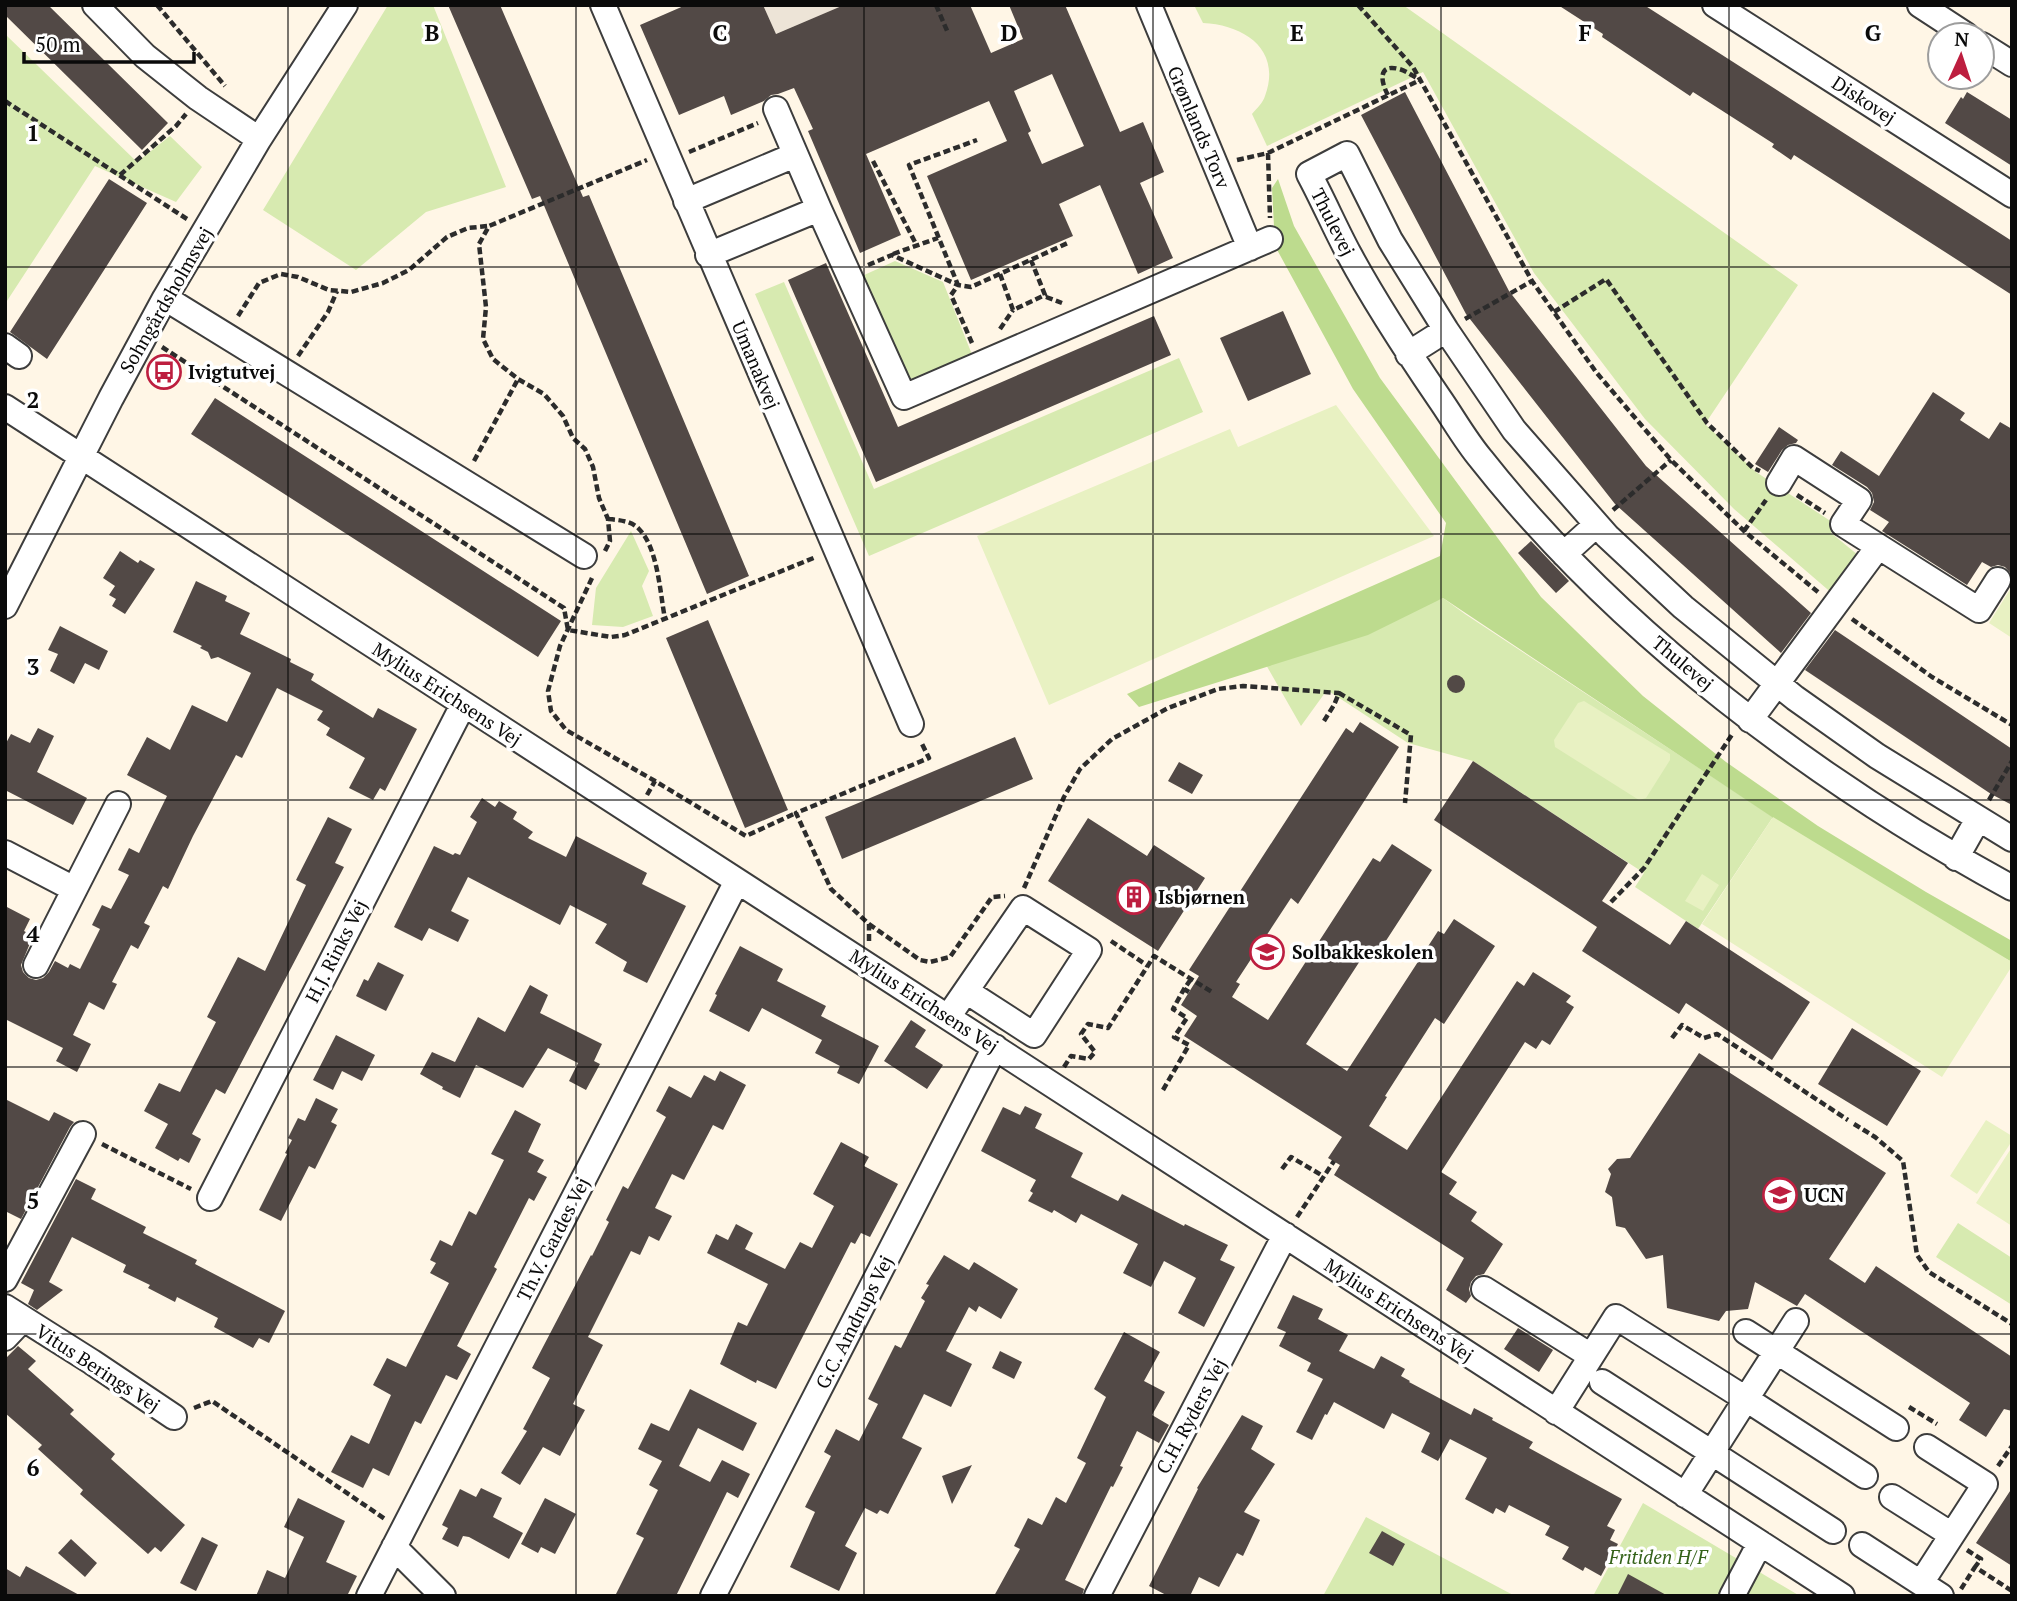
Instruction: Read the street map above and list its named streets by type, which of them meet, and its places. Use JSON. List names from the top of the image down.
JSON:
{
  "streets": {
    "street": [
      "Diskovej",
      "Grønlands Torv",
      "Thulevej",
      "Sohngårdsholmsvej",
      "Umanakvej",
      "Mylius Erichsens Vej",
      "H.J. Rinks Vej",
      "Th.V. Gardes Vej",
      "G.C. Amdrups Vej",
      "Vitus Berings Vej",
      "C.H. Ryders Vej"
    ]
  },
  "crossings": [
    ["Sohngårdsholmsvej", "Mylius Erichsens Vej"],
    ["Mylius Erichsens Vej", "H.J. Rinks Vej"],
    ["Mylius Erichsens Vej", "Th.V. Gardes Vej"],
    ["Mylius Erichsens Vej", "G.C. Amdrups Vej"],
    ["Mylius Erichsens Vej", "C.H. Ryders Vej"]
  ],
  "parks": ["Fritiden H/F"],
  "places": {
    "bus stop": ["Ivigtutvej"],
    "building": ["Isbjørnen"],
    "school or university": ["Solbakkeskolen", "UCN"]
  },
  "scale_bar": "50 m",
  "north": "top",
  "grid": {
    "columns": [
      "B",
      "C",
      "D",
      "E",
      "F",
      "G"
    ],
    "rows": [
      "1",
      "2",
      "3",
      "4",
      "5",
      "6"
    ]
  }
}
